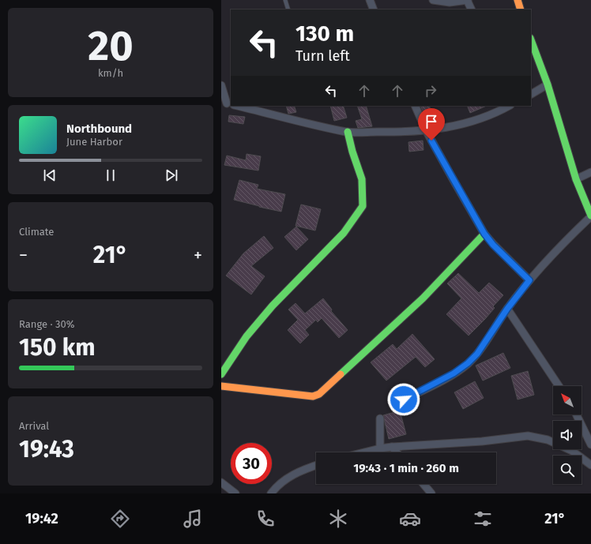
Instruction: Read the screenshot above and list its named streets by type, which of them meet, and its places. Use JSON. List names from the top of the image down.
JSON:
{
  "north": "top left",
  "page": {
    "tile": [
      ["20", "km/h"],
      "Climate",
      ["Range · 30%", "150 km"],
      ["Arrival", "19:43"]
    ],
    "turn": ["130 m", "Turn left"],
    "song": ["Northbound", "June Harbor"],
    "heat": ["−", "21°", "+"],
    "limit": "30",
    "trip": "19:43 · 1 min · 260 m",
    "tabs": ["19:42", "21°"]
  }
}
